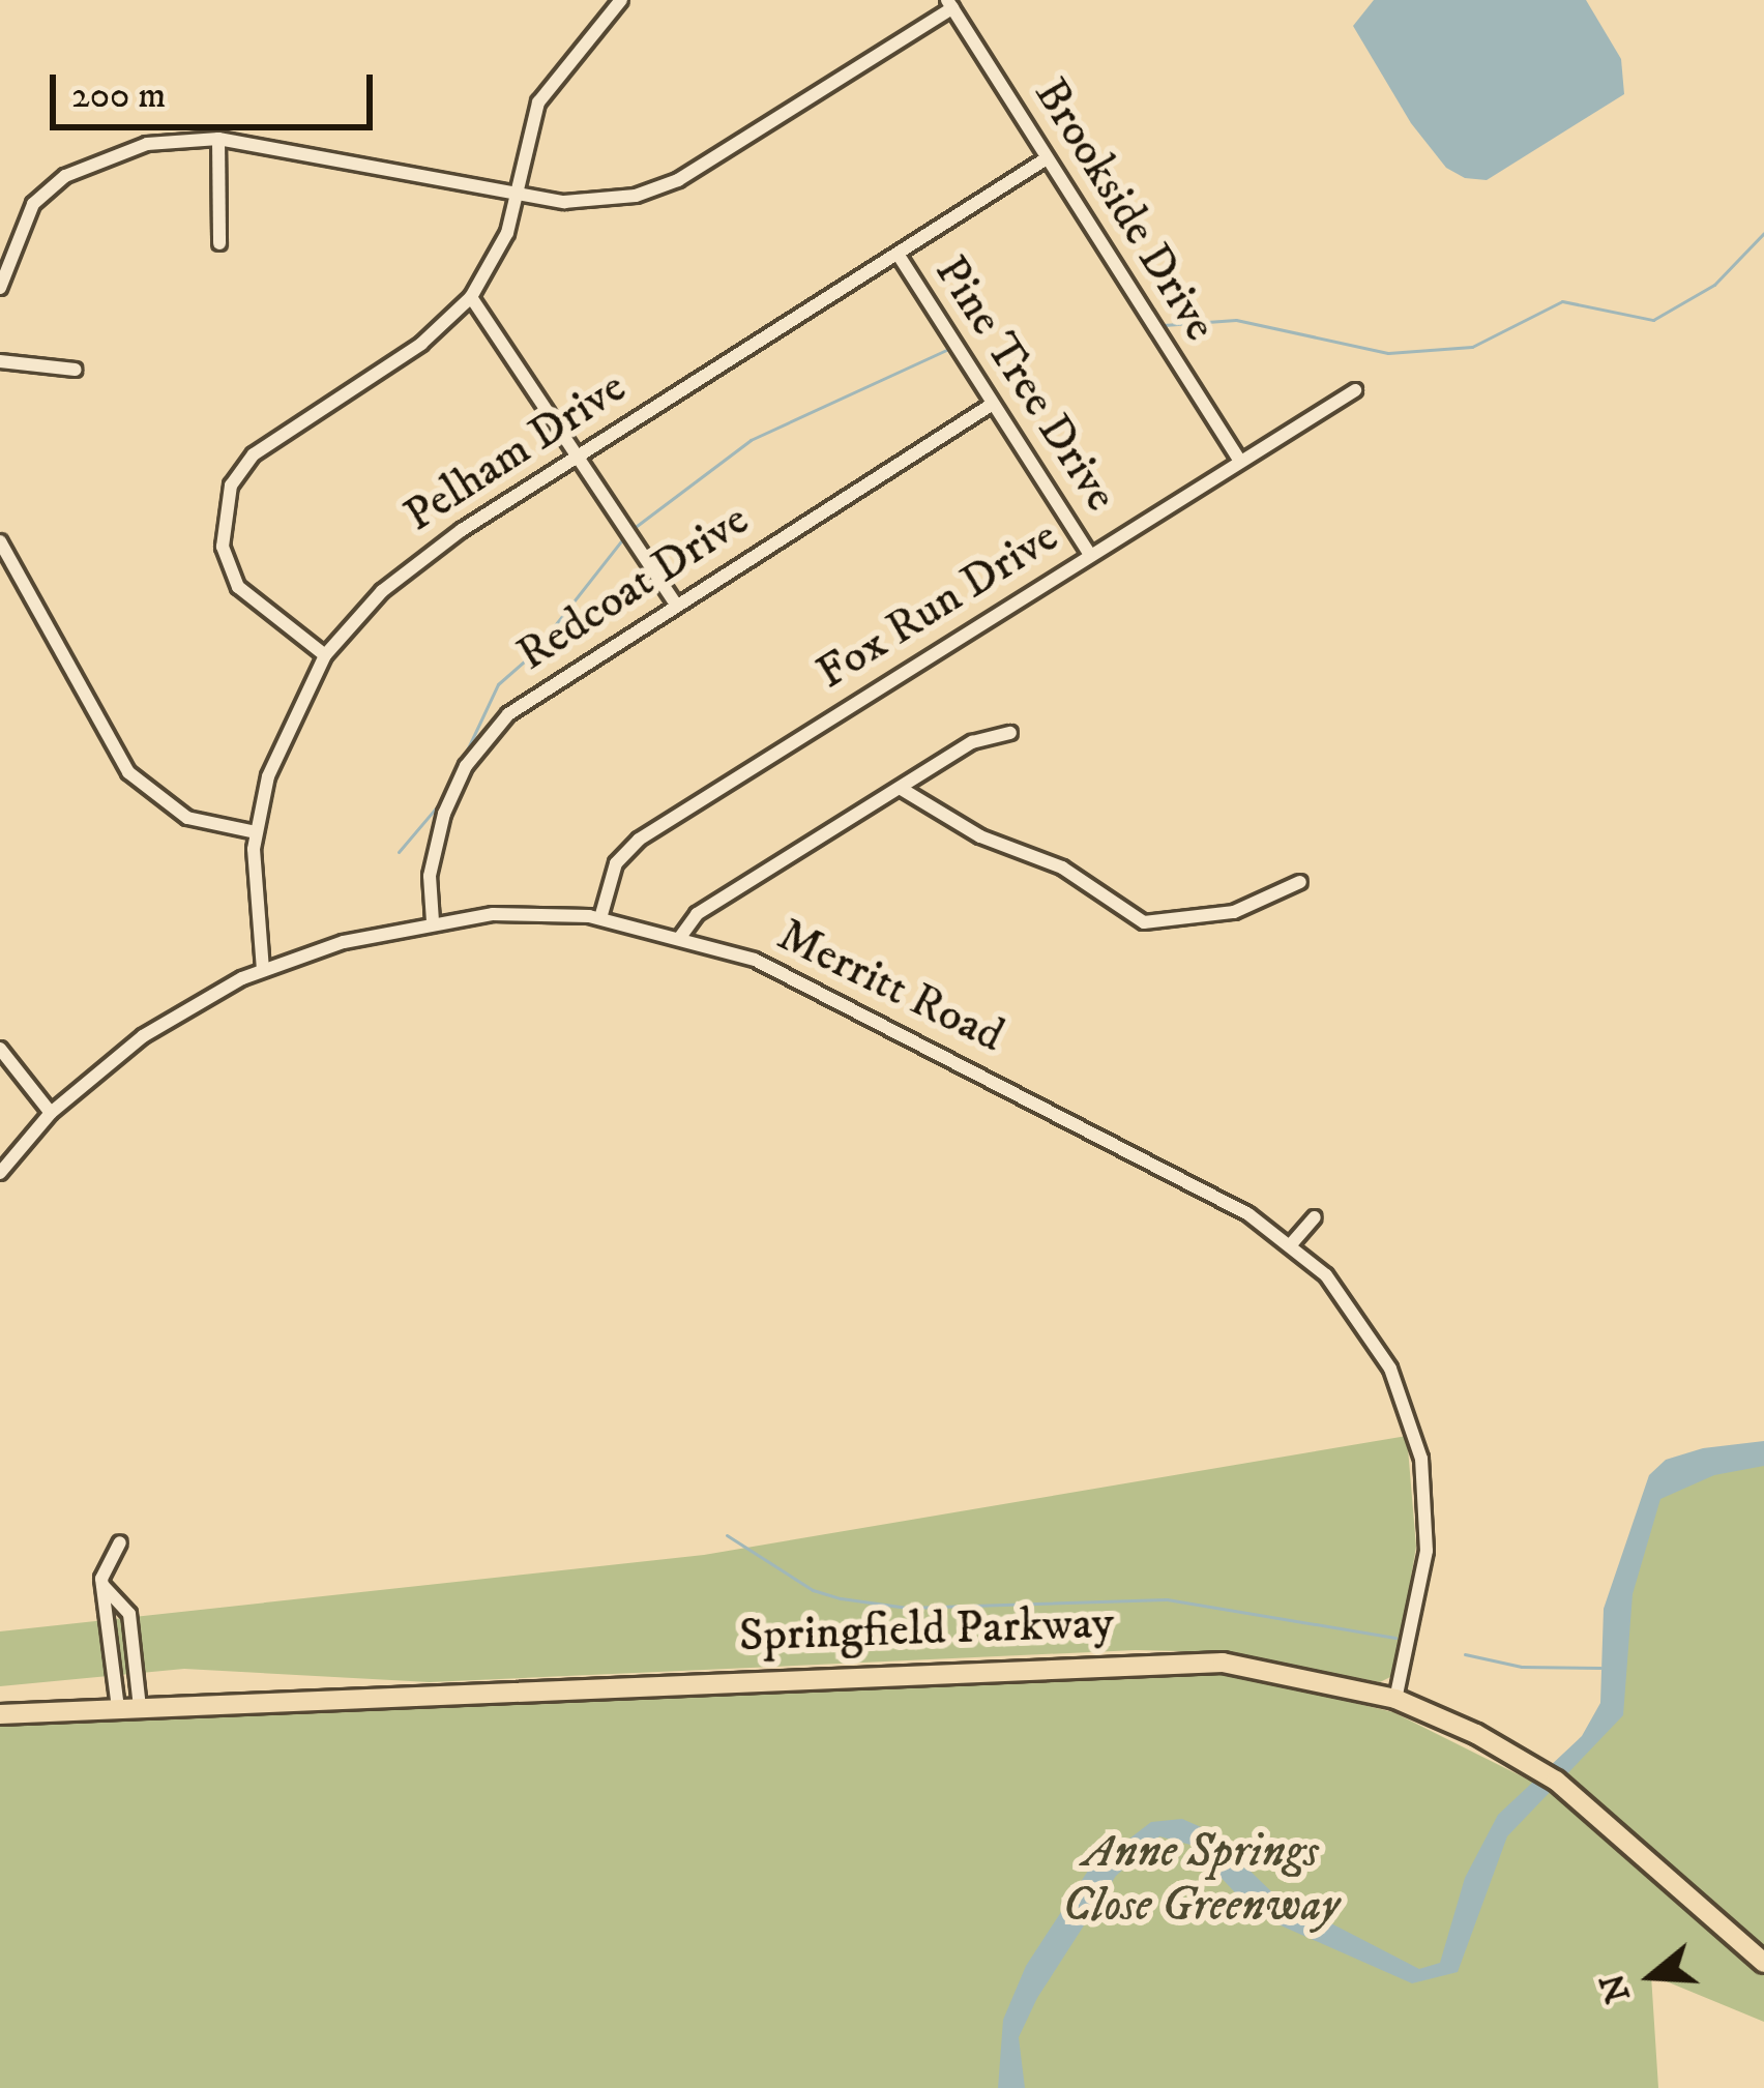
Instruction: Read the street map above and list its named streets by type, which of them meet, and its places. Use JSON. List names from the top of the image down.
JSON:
{
  "streets": {
    "main road": ["Springfield Parkway"],
    "street": [
      "Brookside Drive",
      "Pine Tree Drive",
      "Pelham Drive",
      "Redcoat Drive",
      "Fox Run Drive",
      "Merritt Road"
    ]
  },
  "crossings": [
    ["Brookside Drive", "Pelham Drive"],
    ["Brookside Drive", "Fox Run Drive"],
    ["Pine Tree Drive", "Pelham Drive"],
    ["Pine Tree Drive", "Redcoat Drive"],
    ["Pine Tree Drive", "Fox Run Drive"],
    ["Pelham Drive", "Merritt Road"],
    ["Redcoat Drive", "Merritt Road"],
    ["Fox Run Drive", "Merritt Road"],
    ["Merritt Road", "Springfield Parkway"]
  ],
  "parks": ["Anne Springs Close Greenway"],
  "scale_bar": "200 m",
  "north": "left"
}
